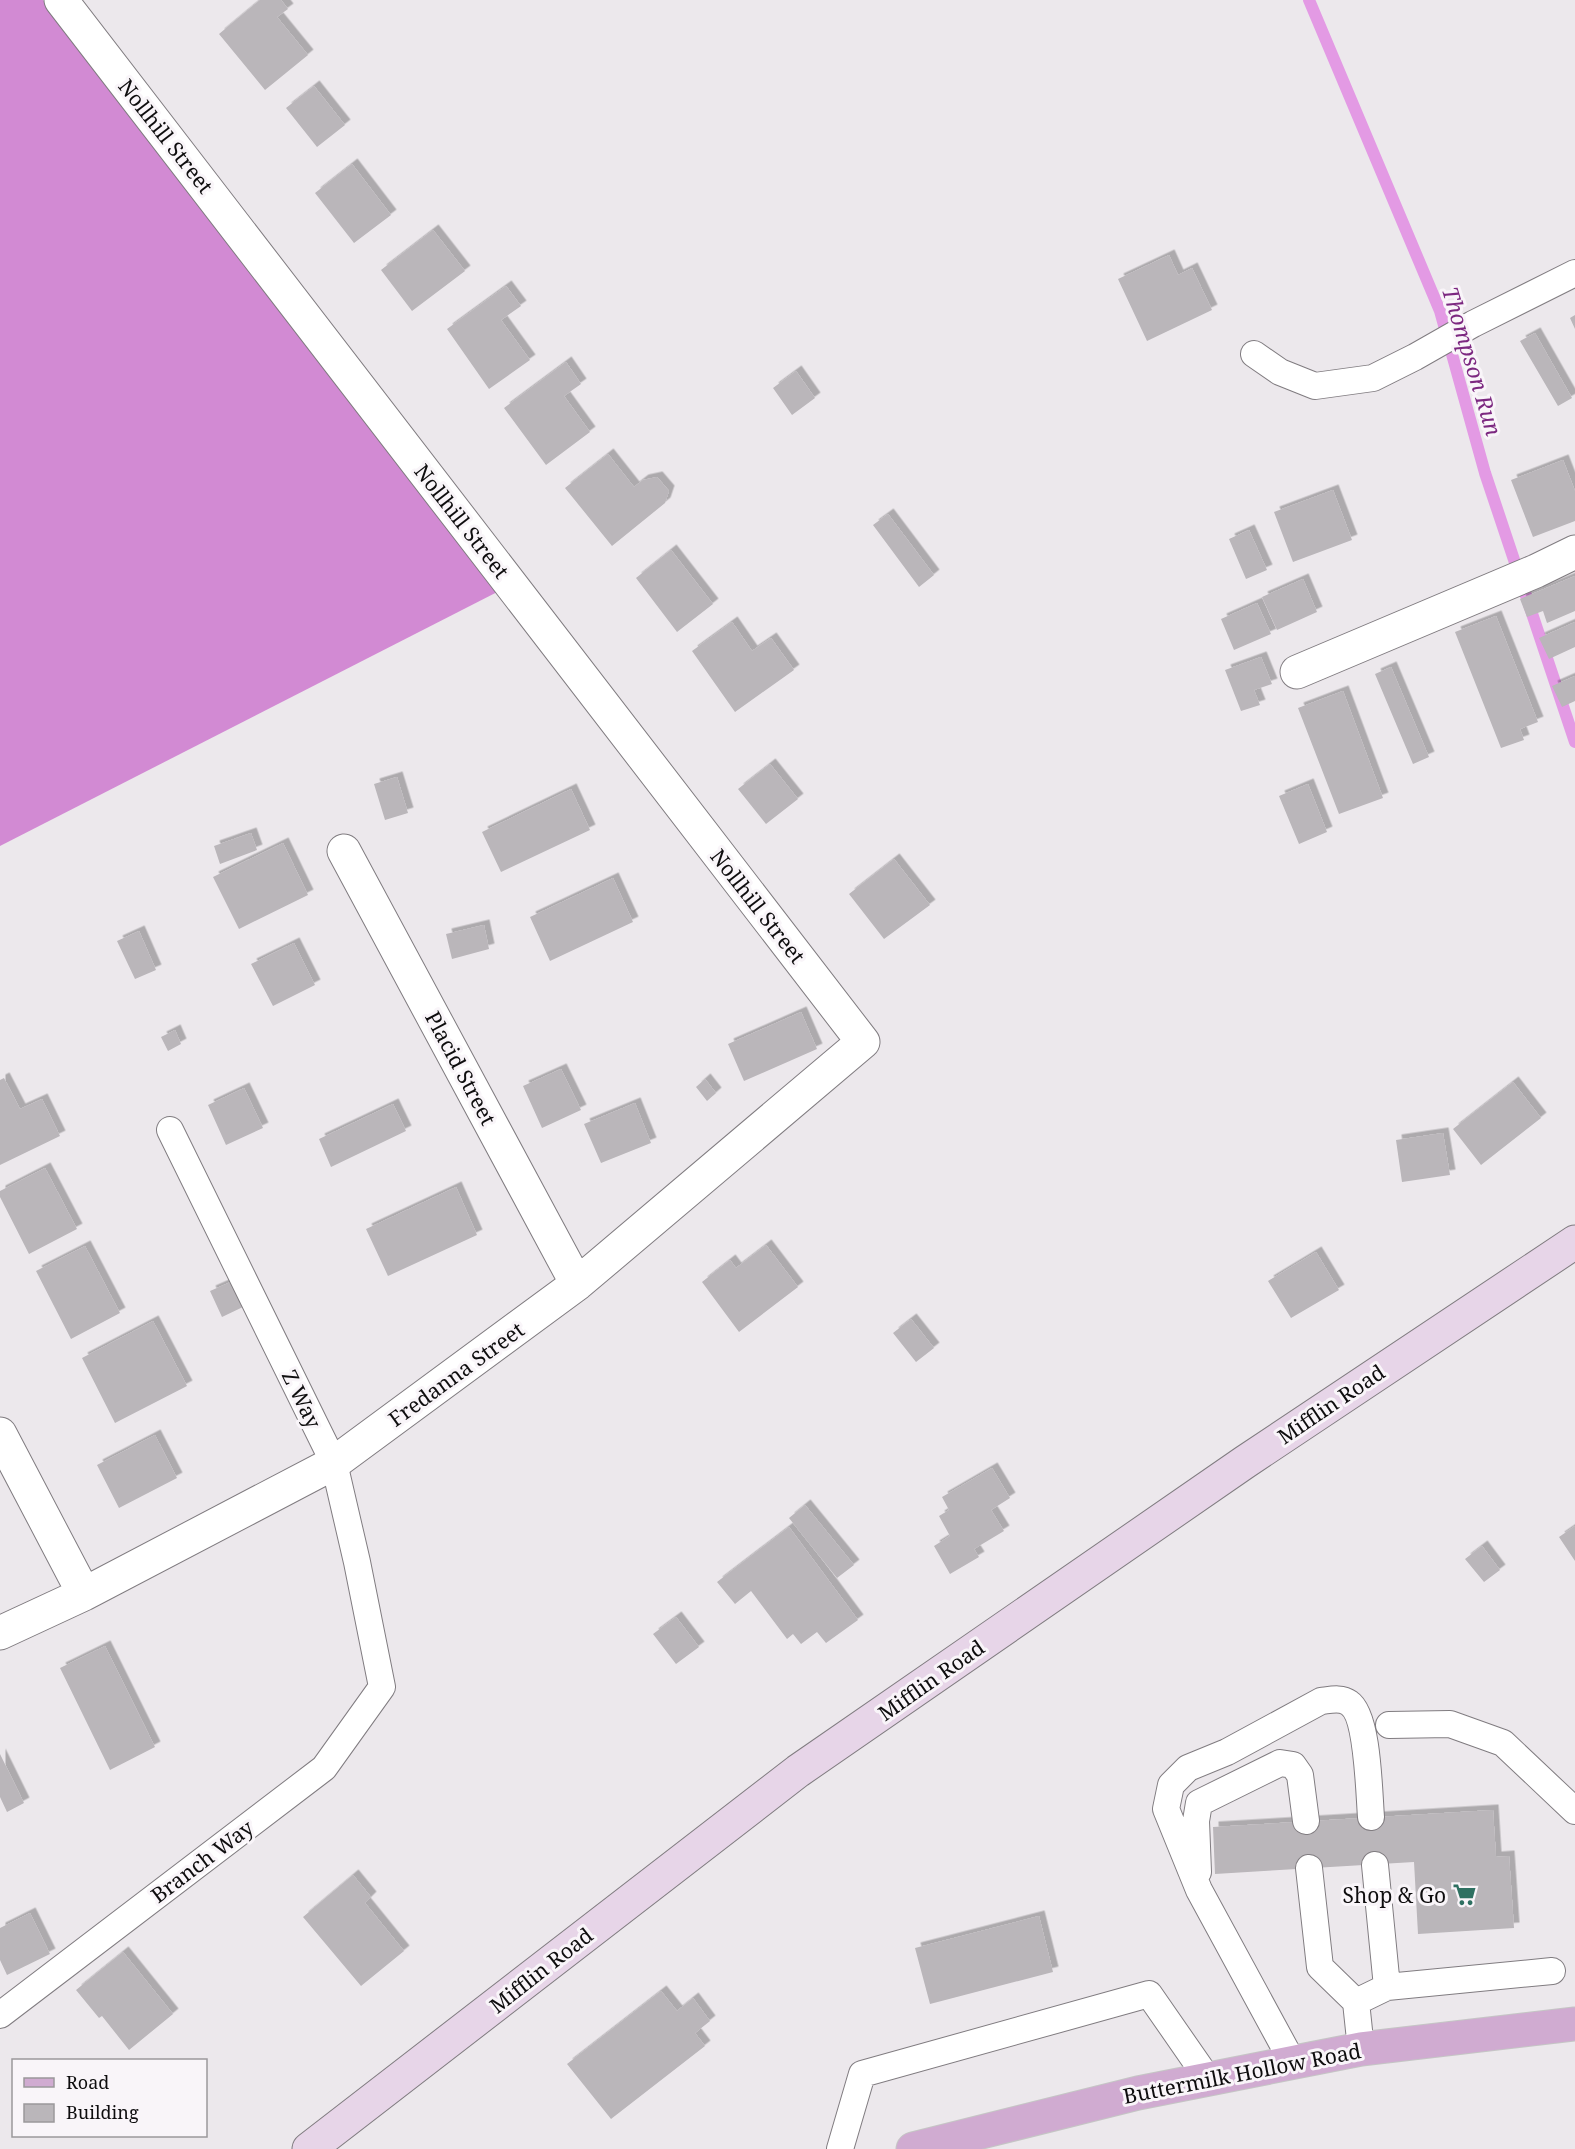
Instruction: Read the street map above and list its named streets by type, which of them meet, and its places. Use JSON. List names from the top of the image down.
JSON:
{
  "streets": {
    "main road": ["Buttermilk Hollow Road"],
    "street": [
      "Nollhill Street",
      "Placid Street",
      "Fredanna Street",
      "Mifflin Road"
    ],
    "lane": ["Z Way", "Branch Way"]
  },
  "crossings": [
    ["Nollhill Street", "Fredanna Street"],
    ["Placid Street", "Fredanna Street"],
    ["Fredanna Street", "Z Way"],
    ["Z Way", "Branch Way"]
  ],
  "water": ["Thompson Run"],
  "places": {
    "supermarket": ["Shop & Go"]
  },
  "legend": ["Road", "Building"]
}
